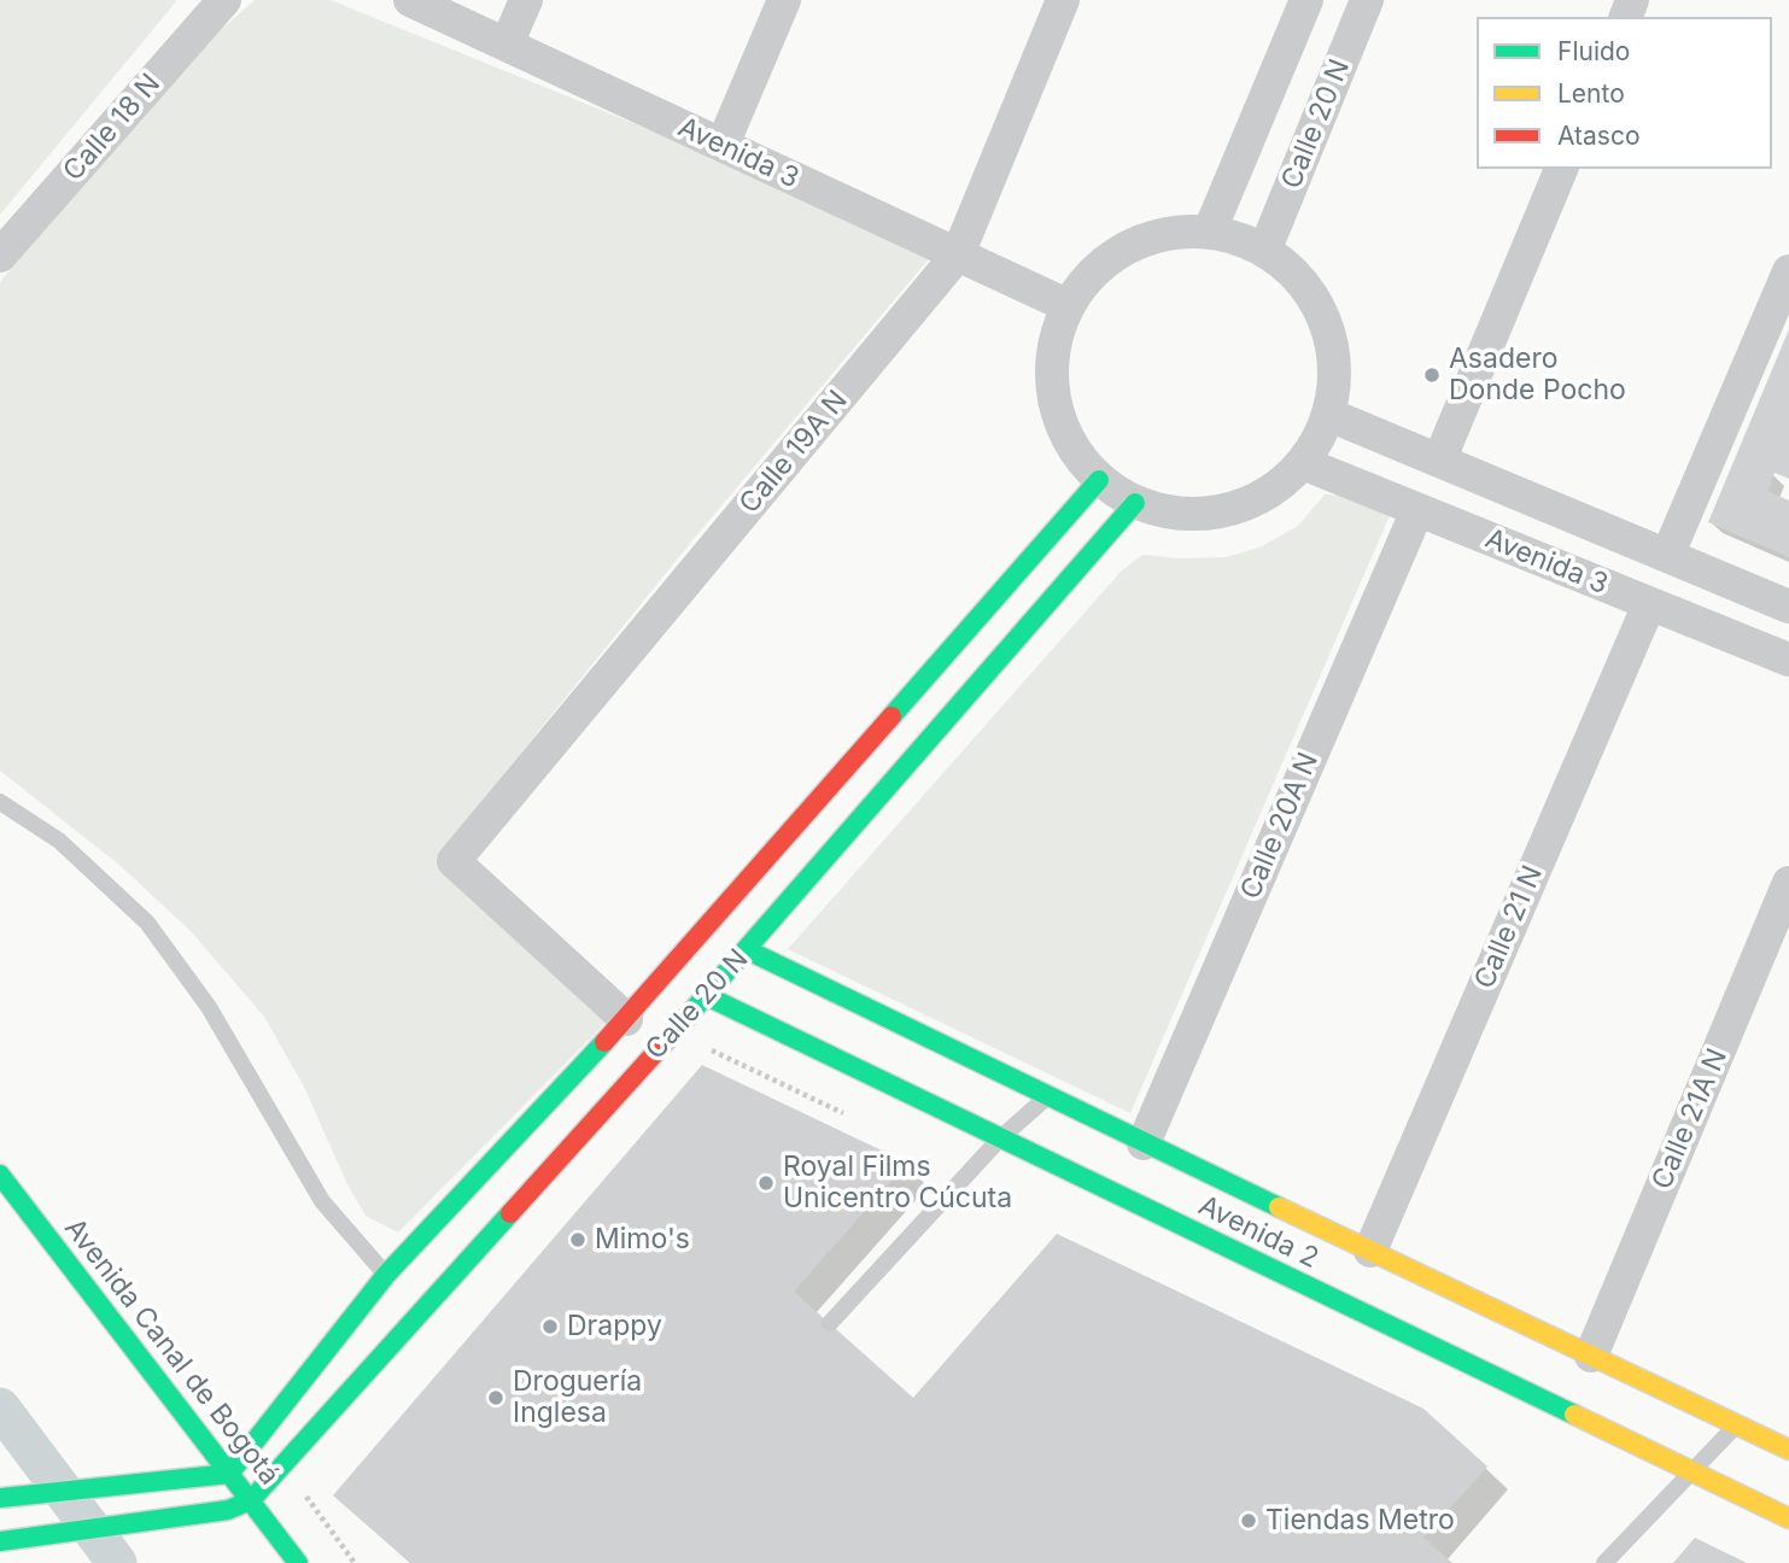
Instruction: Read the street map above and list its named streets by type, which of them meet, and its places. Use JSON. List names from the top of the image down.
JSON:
{
  "streets": {
    "street": [
      "Calle 20 N",
      "Calle 18 N",
      "Avenida 3",
      "Calle 19A N",
      "Calle 20A N",
      "Calle 21 N",
      "Calle 21A N",
      "Avenida 2",
      "Avenida Canal de Bogotá"
    ]
  },
  "crossings": [
    ["Calle 20 N", "Avenida 3"],
    ["Calle 20 N", "Calle 19A N"],
    ["Calle 20 N", "Avenida 2"],
    ["Calle 20 N", "Avenida Canal de Bogotá"],
    ["Avenida 3", "Calle 19A N"],
    ["Avenida 3", "Calle 20A N"],
    ["Avenida 3", "Calle 21 N"],
    ["Calle 20A N", "Avenida 2"],
    ["Calle 21 N", "Avenida 2"],
    ["Calle 21A N", "Avenida 2"]
  ],
  "places": [
    "Asadero Donde Pocho",
    "Royal Films Unicentro Cúcuta",
    "Mimo's",
    "Drappy",
    "Droguería Inglesa",
    "Tiendas Metro"
  ],
  "legend": ["Fluido", "Lento", "Atasco"]
}
